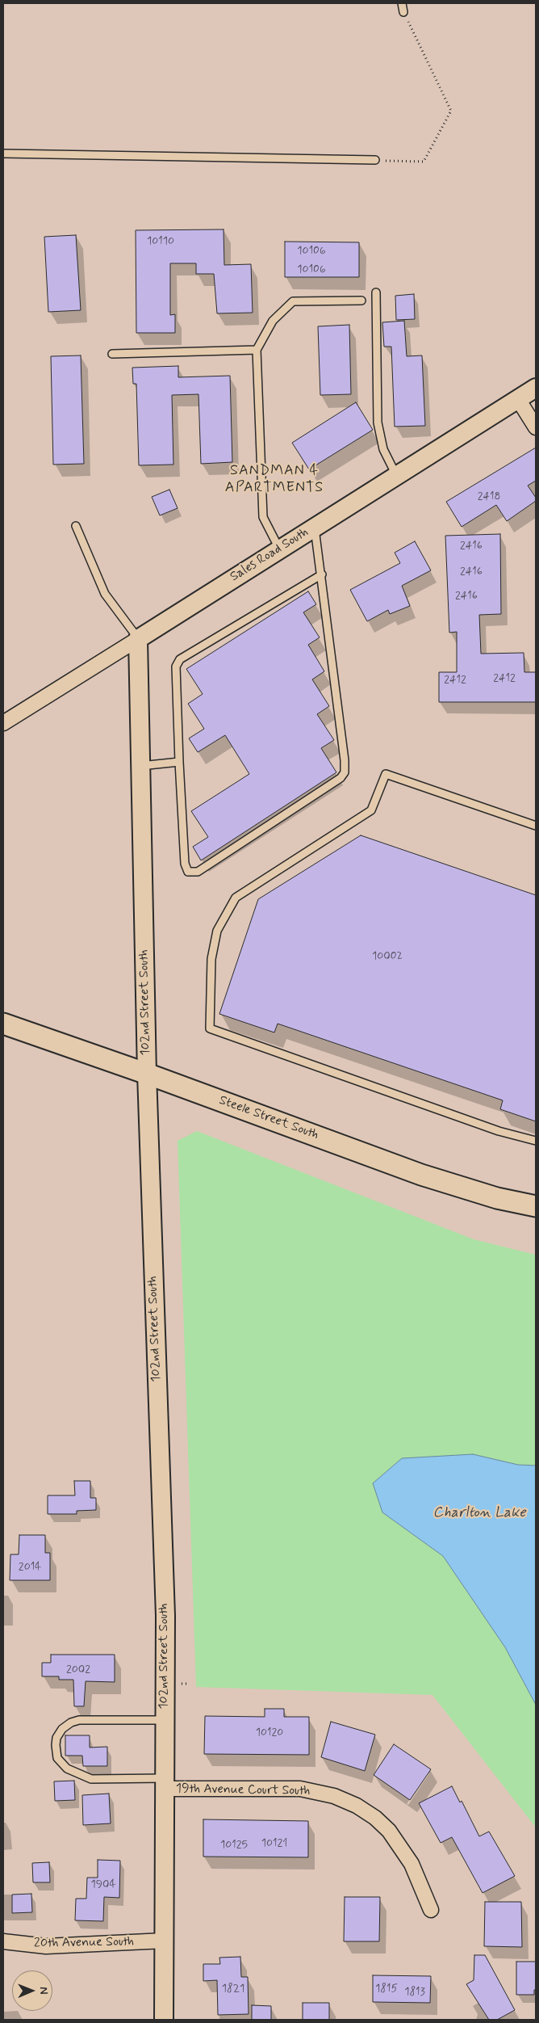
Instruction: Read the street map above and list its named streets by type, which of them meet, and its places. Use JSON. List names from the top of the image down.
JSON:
{
  "streets": {
    "main road": ["Steele Street South"],
    "street": [
      "Sales Road South",
      "102nd Street South",
      "19th Avenue Court South",
      "20th Avenue South"
    ]
  },
  "crossings": [
    ["Sales Road South", "102nd Street South"],
    ["102nd Street South", "Steele Street South"],
    ["102nd Street South", "19th Avenue Court South"],
    ["102nd Street South", "20th Avenue South"]
  ],
  "districts": ["SANDMAN 4 APARTMENTS"],
  "water": ["Charlton Lake"],
  "house_numbers": [
    "10110",
    "10106",
    "10106",
    "2418",
    "2416",
    "2416",
    "2416",
    "2412",
    "2412",
    "10002",
    "2014",
    "2002",
    "10120",
    "10121",
    "10125",
    "1904",
    "1821",
    "1815",
    "1813"
  ],
  "north": "right"
}
